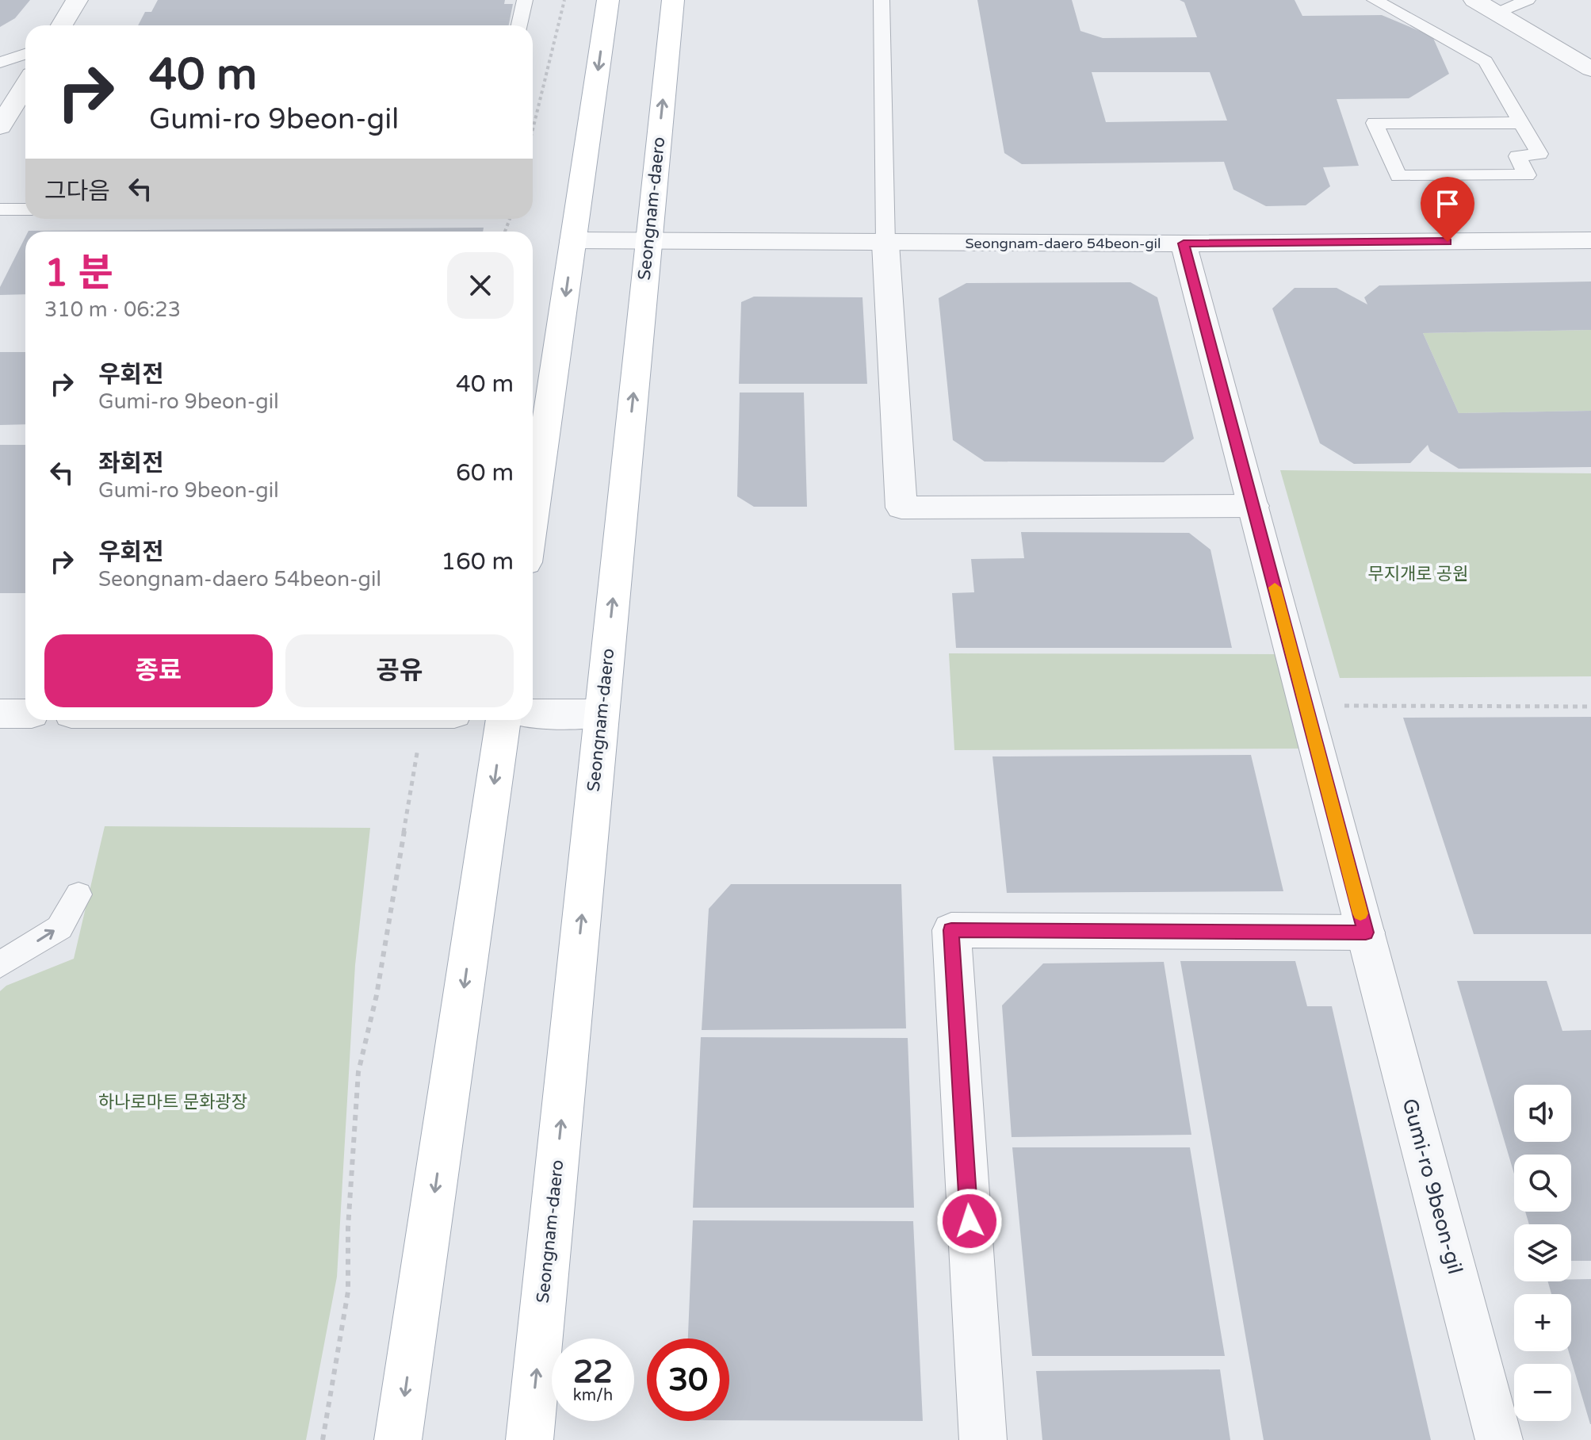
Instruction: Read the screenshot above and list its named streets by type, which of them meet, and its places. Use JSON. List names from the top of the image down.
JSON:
{
  "streets": {
    "main road": ["Seongnam-daero"],
    "street": ["Seongnam-daero 54beon-gil", "Gumi-ro 9beon-gil"]
  },
  "crossings": [
    ["Seongnam-daero", "Seongnam-daero 54beon-gil"],
    ["Seongnam-daero 54beon-gil", "Gumi-ro 9beon-gil"]
  ],
  "parks": ["무지개로 공원", "하나로마트 문화광장"],
  "page": {
    "turn": ["40 m", "Gumi-ro 9beon-gil"],
    "then": "그다음",
    "heading": ["1 분", "310 m · 06:23"],
    "list": [
      {
        "name": "우회전",
        "note": "Gumi-ro 9beon-gil",
        "value": "40 m"
      },
      {
        "name": "좌회전",
        "note": "Gumi-ro 9beon-gil",
        "value": "60 m"
      },
      {
        "name": "우회전",
        "note": "Seongnam-daero 54beon-gil",
        "value": "160 m"
      }
    ],
    "buttons": ["종료", "공유"],
    "map_buttons": ["+", "−"],
    "speed": "22 km/h",
    "limit": "30"
  }
}
